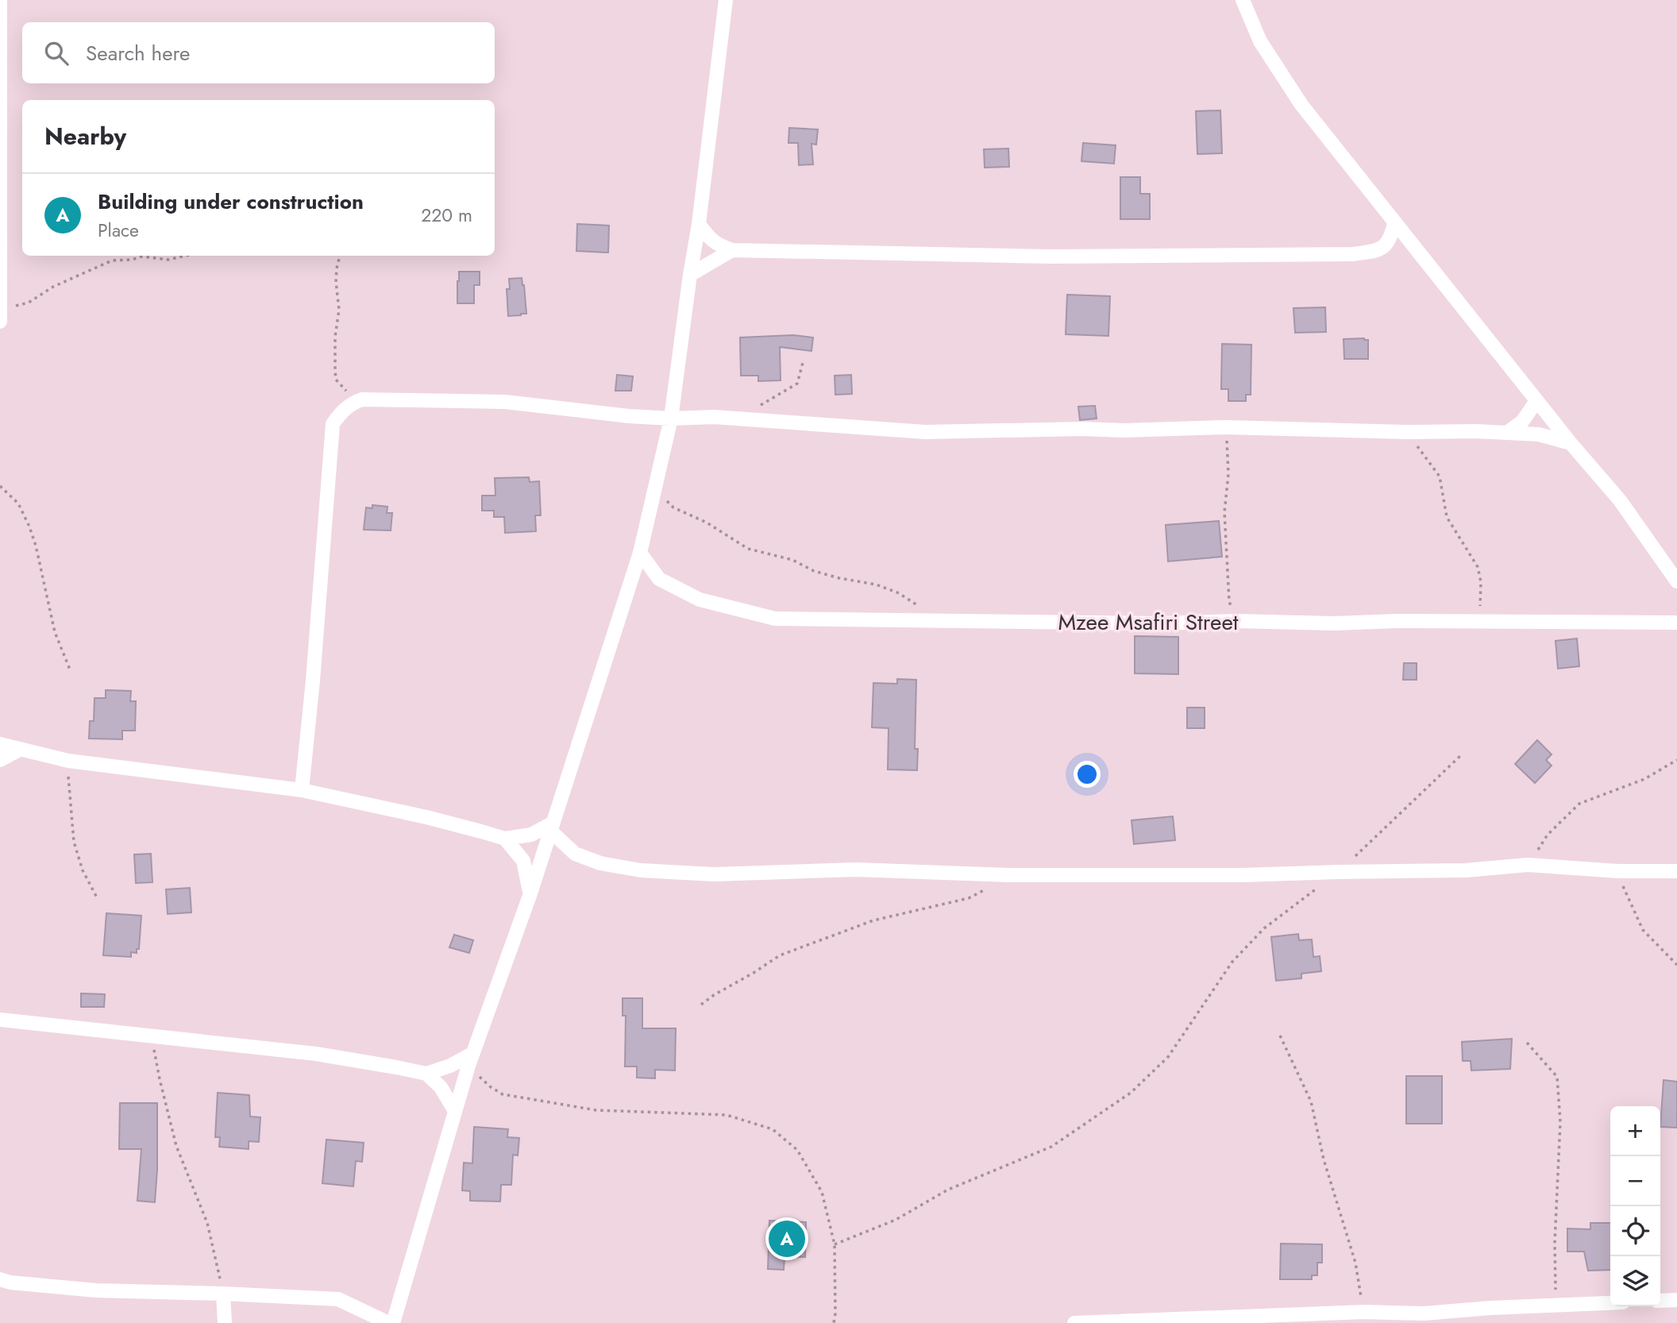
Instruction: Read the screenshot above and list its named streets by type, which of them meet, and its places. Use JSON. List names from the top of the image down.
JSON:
{
  "streets": {
    "street": ["Mzee Msafiri Street"]
  },
  "page": {
    "search": "Search here",
    "heading": "Nearby",
    "list": [
      {
        "mark": "A",
        "name": "Building under construction",
        "note": "Place",
        "value": "220 m"
      }
    ],
    "map_buttons": ["+", "−"],
    "pins": "A"
  }
}
